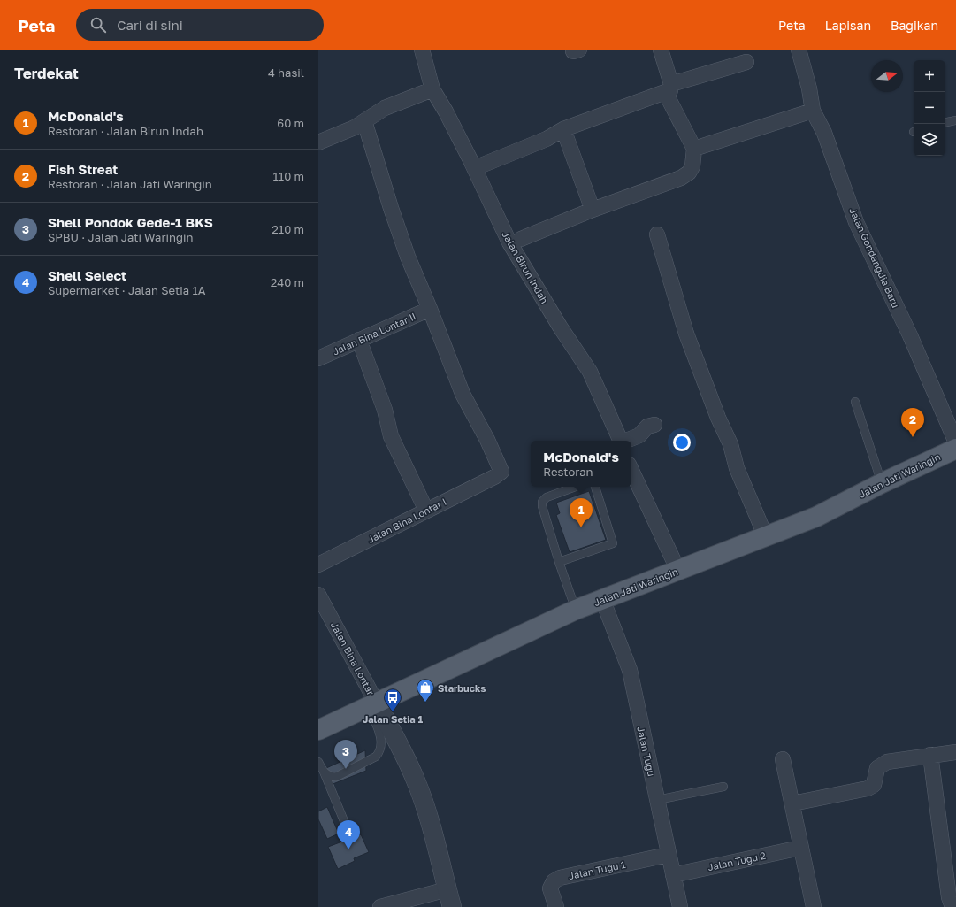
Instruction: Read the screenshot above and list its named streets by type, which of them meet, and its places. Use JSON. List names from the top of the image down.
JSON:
{
  "streets": {
    "main road": ["Jalan Jati Waringin"],
    "street": [
      "Jalan Gondangdia Baru",
      "Jalan Birun Indah",
      "Jalan Bina Lontar II",
      "Jalan Bina Lontar I",
      "Jalan Bina Lontar",
      "Jalan Tugu",
      "Jalan Tugu 2",
      "Jalan Tugu 1"
    ]
  },
  "crossings": [
    ["Jalan Bina Lontar II", "Jalan Bina Lontar I"],
    ["Jalan Jati Waringin", "Jalan Bina Lontar"],
    ["Jalan Jati Waringin", "Jalan Tugu"],
    ["Jalan Tugu", "Jalan Tugu 2"],
    ["Jalan Tugu", "Jalan Tugu 1"]
  ],
  "places": {
    "shop": ["Starbucks"],
    "bus stop": ["Jalan Setia 1"]
  },
  "north": "right",
  "page": {
    "header": "Peta",
    "search": "Cari di sini",
    "nav": ["Peta", "Lapisan", "Bagikan"],
    "heading": ["Terdekat", "4 hasil"],
    "map_buttons": ["+", "−"],
    "list": [
      {
        "mark": "1",
        "name": "McDonald's",
        "note": "Restoran · Jalan Birun Indah",
        "value": "60 m"
      },
      {
        "mark": "2",
        "name": "Fish Streat",
        "note": "Restoran · Jalan Jati Waringin",
        "value": "110 m"
      },
      {
        "mark": "3",
        "name": "Shell Pondok Gede-1 BKS",
        "note": "SPBU · Jalan Jati Waringin",
        "value": "210 m"
      },
      {
        "mark": "4",
        "name": "Shell Select",
        "note": "Supermarket · Jalan Setia 1A",
        "value": "240 m"
      }
    ],
    "pins": [
      "2",
      "1",
      "3",
      "4"
    ],
    "popup": ["McDonald's", "Restoran"]
  }
}
